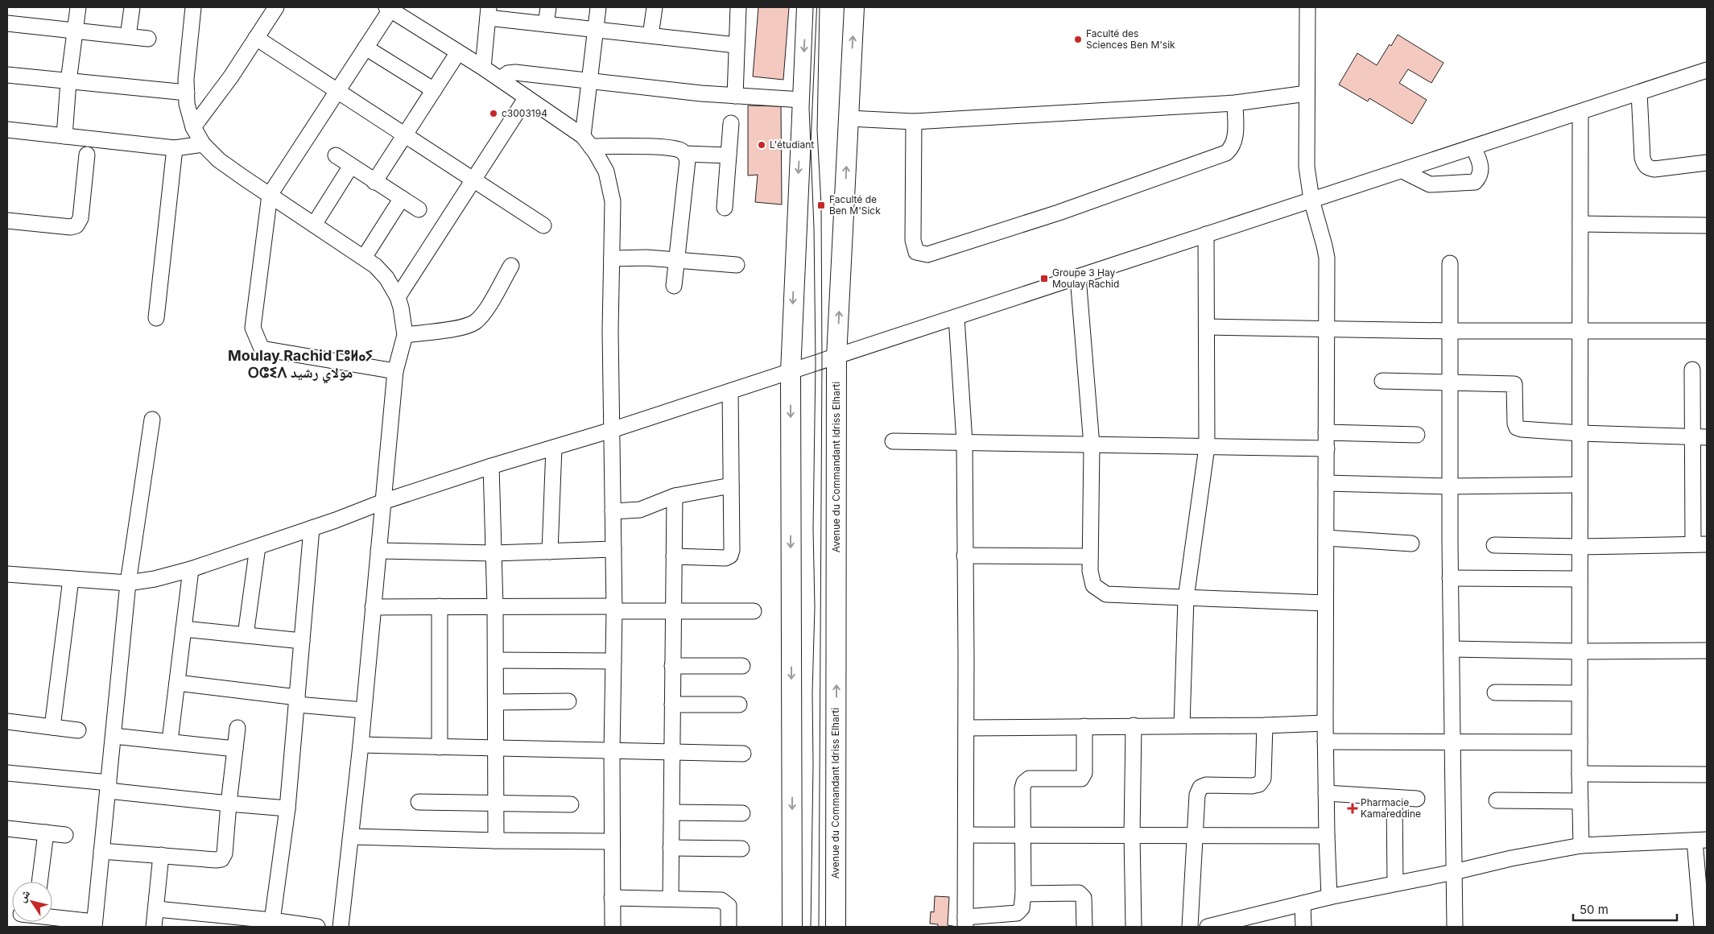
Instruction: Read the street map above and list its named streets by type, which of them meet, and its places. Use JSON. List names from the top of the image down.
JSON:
{
  "streets": {
    "main road": ["Avenue du Commandant Idriss Elharti"]
  },
  "districts": ["Moulay Rachid ⵎⵓⵍⴰⵢ ⵔⵛⵉⴷ مولاي رشيد"],
  "places": {
    "other": ["Faculté des Sciences Ben M'sik", "c3003194", "L'étudiant"],
    "transit": ["Faculté de Ben M'Sick", "Groupe 3 Hay Moulay Rachid"],
    "health": ["Pharmacie Kamareddine"]
  },
  "scale_bar": "50 m",
  "north": "top left"
}
